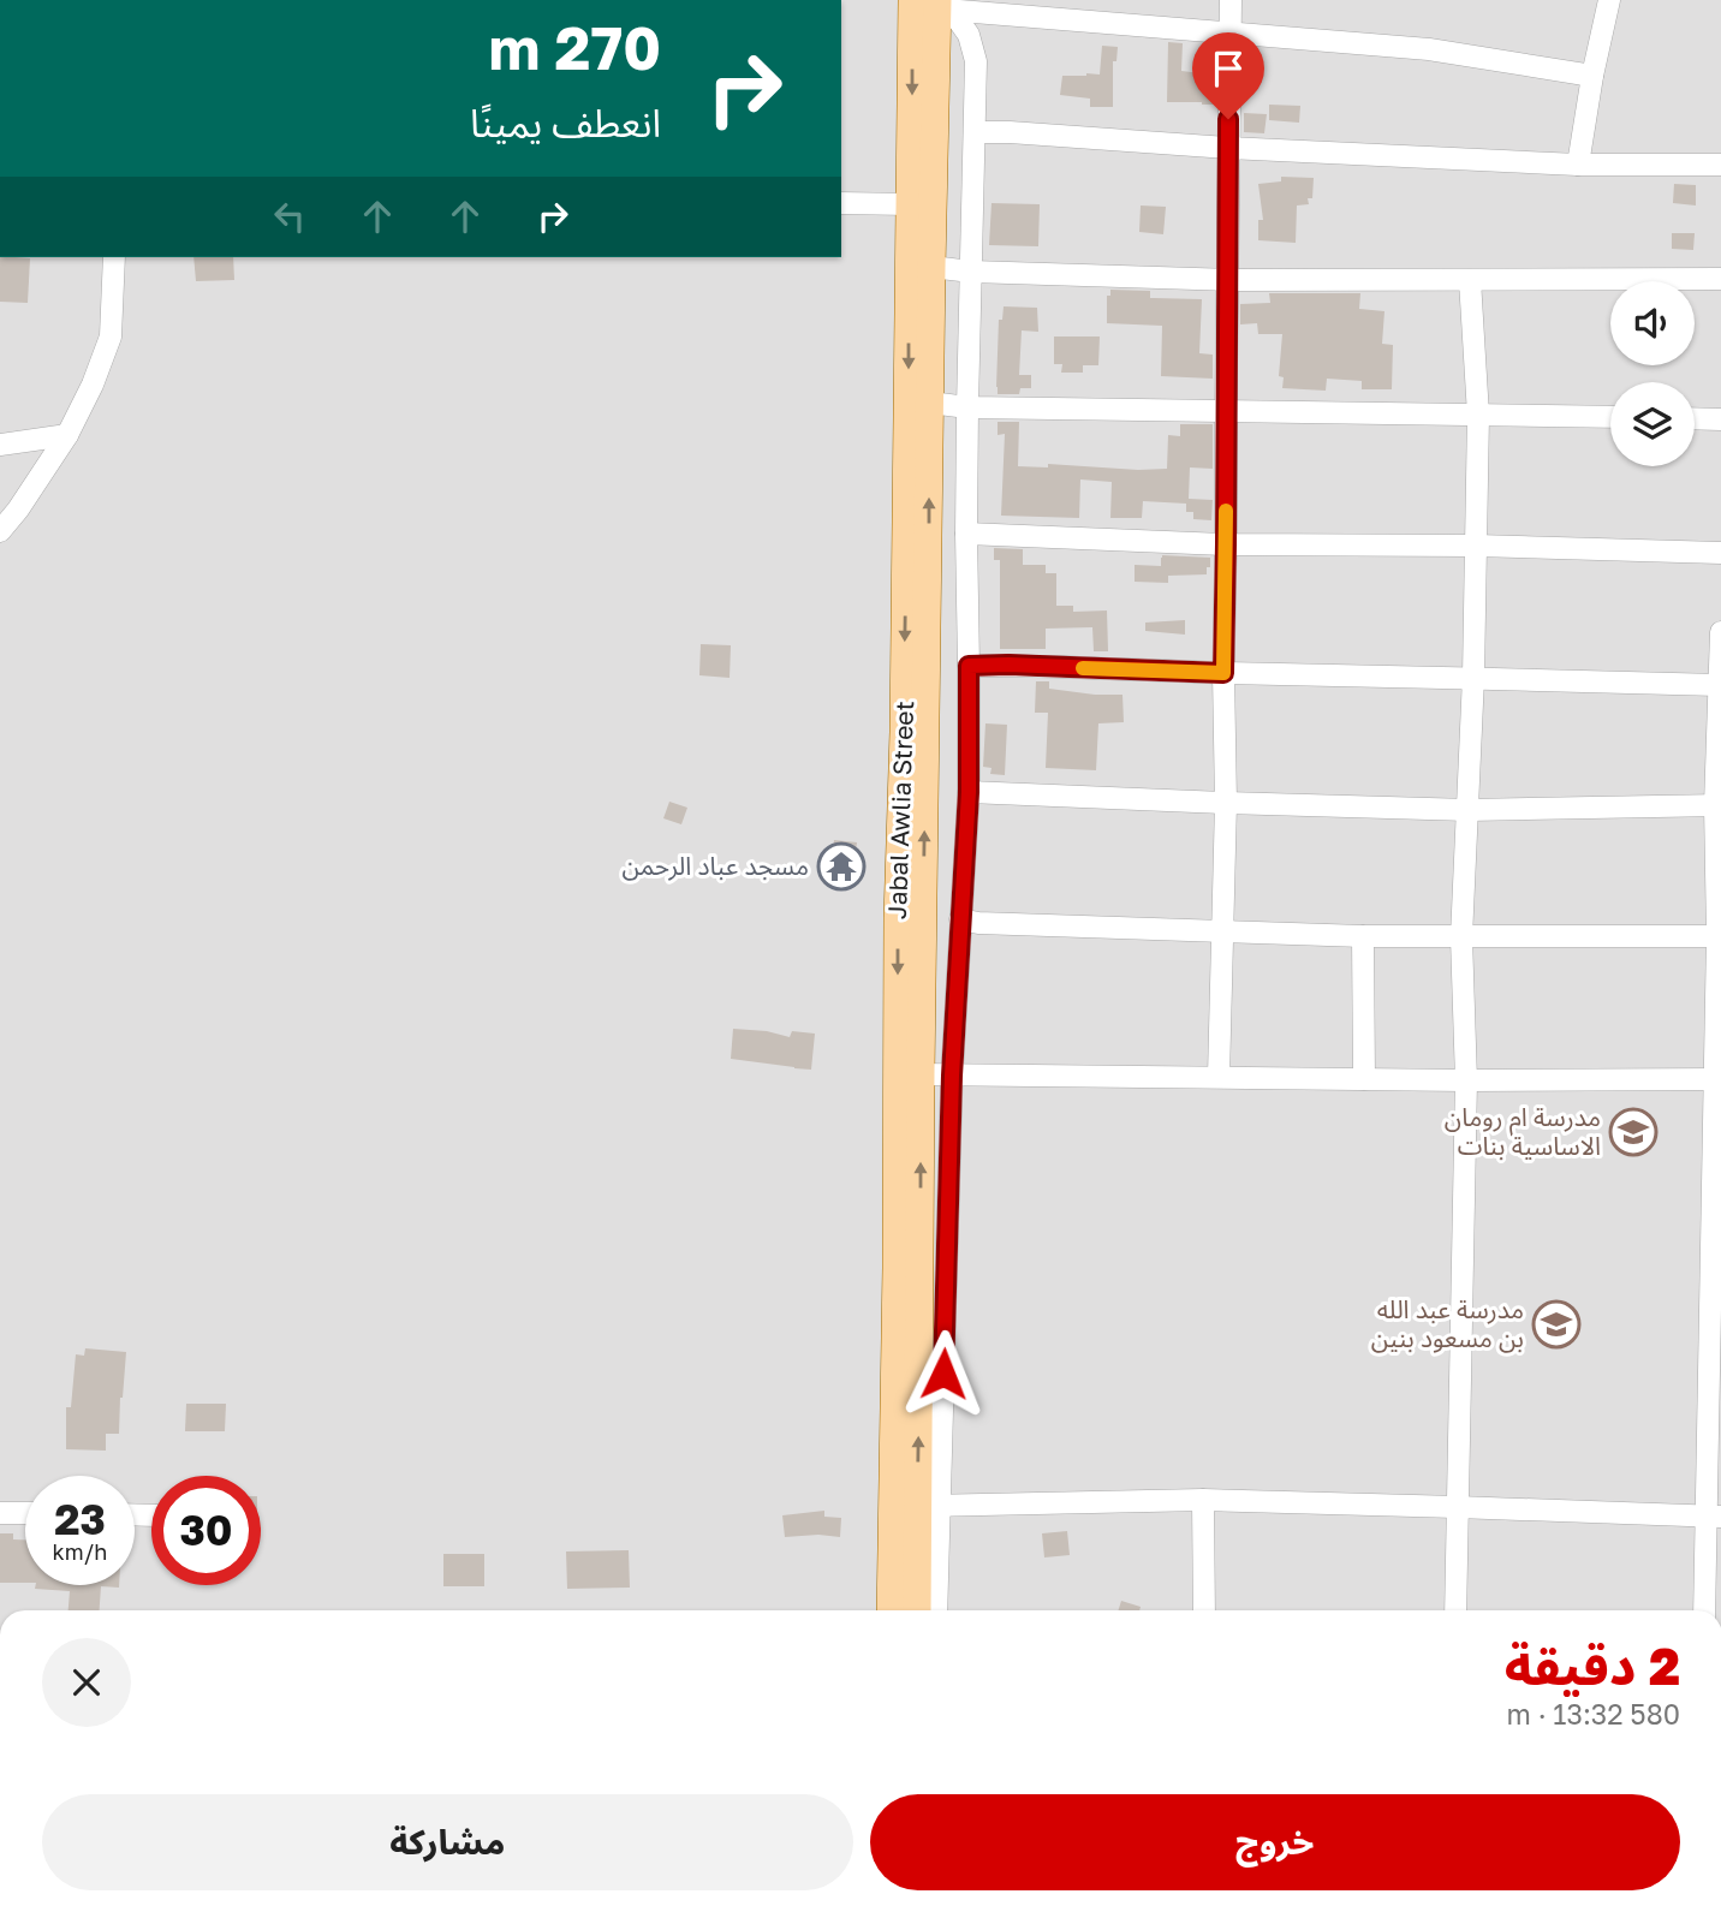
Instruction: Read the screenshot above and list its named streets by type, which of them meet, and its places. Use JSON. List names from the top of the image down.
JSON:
{
  "streets": {
    "main road": ["Jabal Awlia Street"]
  },
  "places": {
    "temple": ["مسجد عباد الرحمن"],
    "school or university": ["مدرسة ام رومان الاساسية بنات", "مدرسة عبد الله بن مسعود بنين"]
  },
  "page": {
    "turn": ["270 m", "انعطف يمينًا"],
    "speed": "23 km/h",
    "limit": "30",
    "heading": ["2 دقيقة", "580 m · 13:32"],
    "buttons": ["خروج", "مشاركة"]
  }
}
